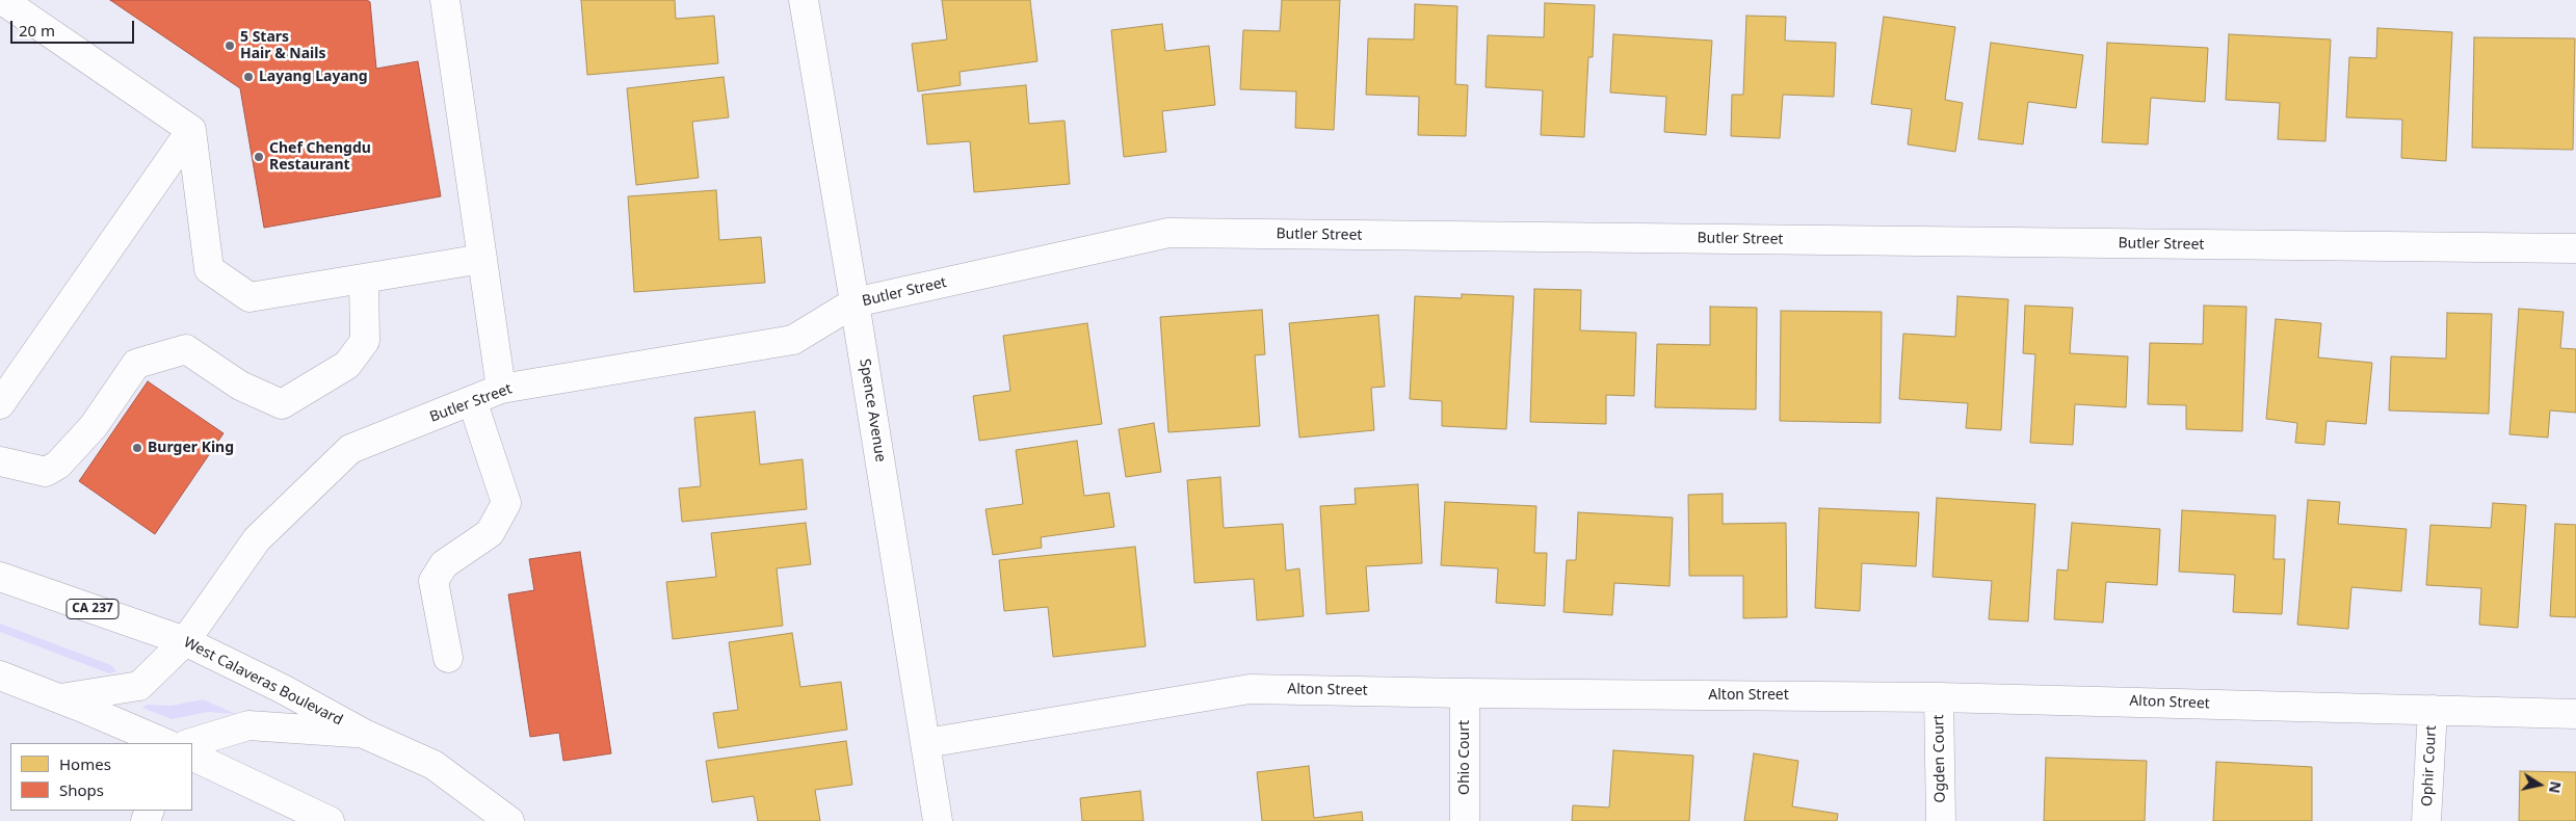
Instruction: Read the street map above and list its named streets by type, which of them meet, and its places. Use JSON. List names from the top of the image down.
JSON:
{
  "streets": {
    "main road": [
      "Butler Street",
      "Spence Avenue",
      "CA 237",
      "West Calaveras Boulevard",
      "Alton Street",
      "Ohio Court",
      "Ogden Court",
      "Ophir Court"
    ]
  },
  "crossings": [
    ["Butler Street", "Spence Avenue"],
    ["Butler Street", "West Calaveras Boulevard"],
    ["Spence Avenue", "Alton Street"],
    ["Alton Street", "Ohio Court"],
    ["Alton Street", "Ogden Court"],
    ["Alton Street", "Ophir Court"]
  ],
  "places": [
    "5 Stars Hair & Nails",
    "Layang Layang",
    "Chef Chengdu Restaurant",
    "Burger King"
  ],
  "legend": ["Homes", "Shops"],
  "scale_bar": "20 m",
  "north": "right"
}
